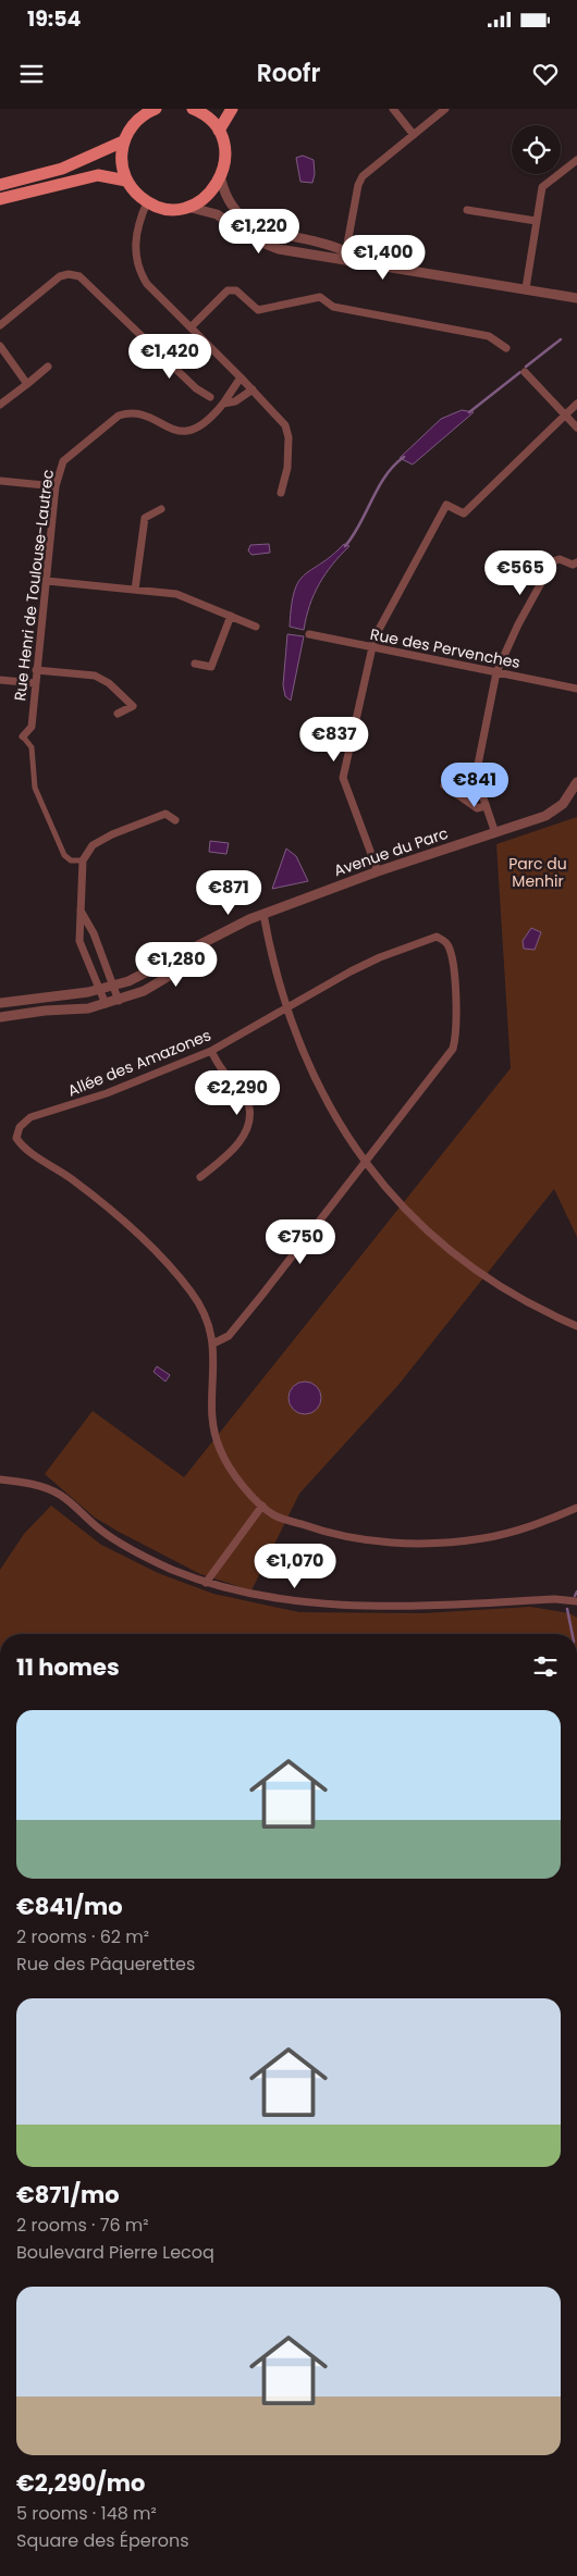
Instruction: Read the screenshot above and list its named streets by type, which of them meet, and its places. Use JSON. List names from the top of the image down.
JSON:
{
  "streets": {
    "street": [
      "Rue Henri de Toulouse-Lautrec",
      "Rue des Pervenches",
      "Avenue du Parc",
      "Allée des Amazones"
    ]
  },
  "parks": ["Parc du Menhir"],
  "page": {
    "status": "19:54",
    "header": "Roofr",
    "price": [
      "€1,220",
      "€1,400",
      "€1,420",
      "€565",
      "€837",
      "€841",
      "€871",
      "€1,280",
      "€2,290",
      "€750",
      "€1,070"
    ],
    "heading": "11 homes",
    "list": [
      {
        "name": "€841/mo",
        "note": "2 rooms · 62 m² · Rue des Pâquerettes"
      },
      {
        "name": "€871/mo",
        "note": "2 rooms · 76 m² · Boulevard Pierre Lecoq"
      },
      {
        "name": "€2,290/mo",
        "note": "5 rooms · 148 m² · Square des Éperons"
      }
    ]
  }
}
